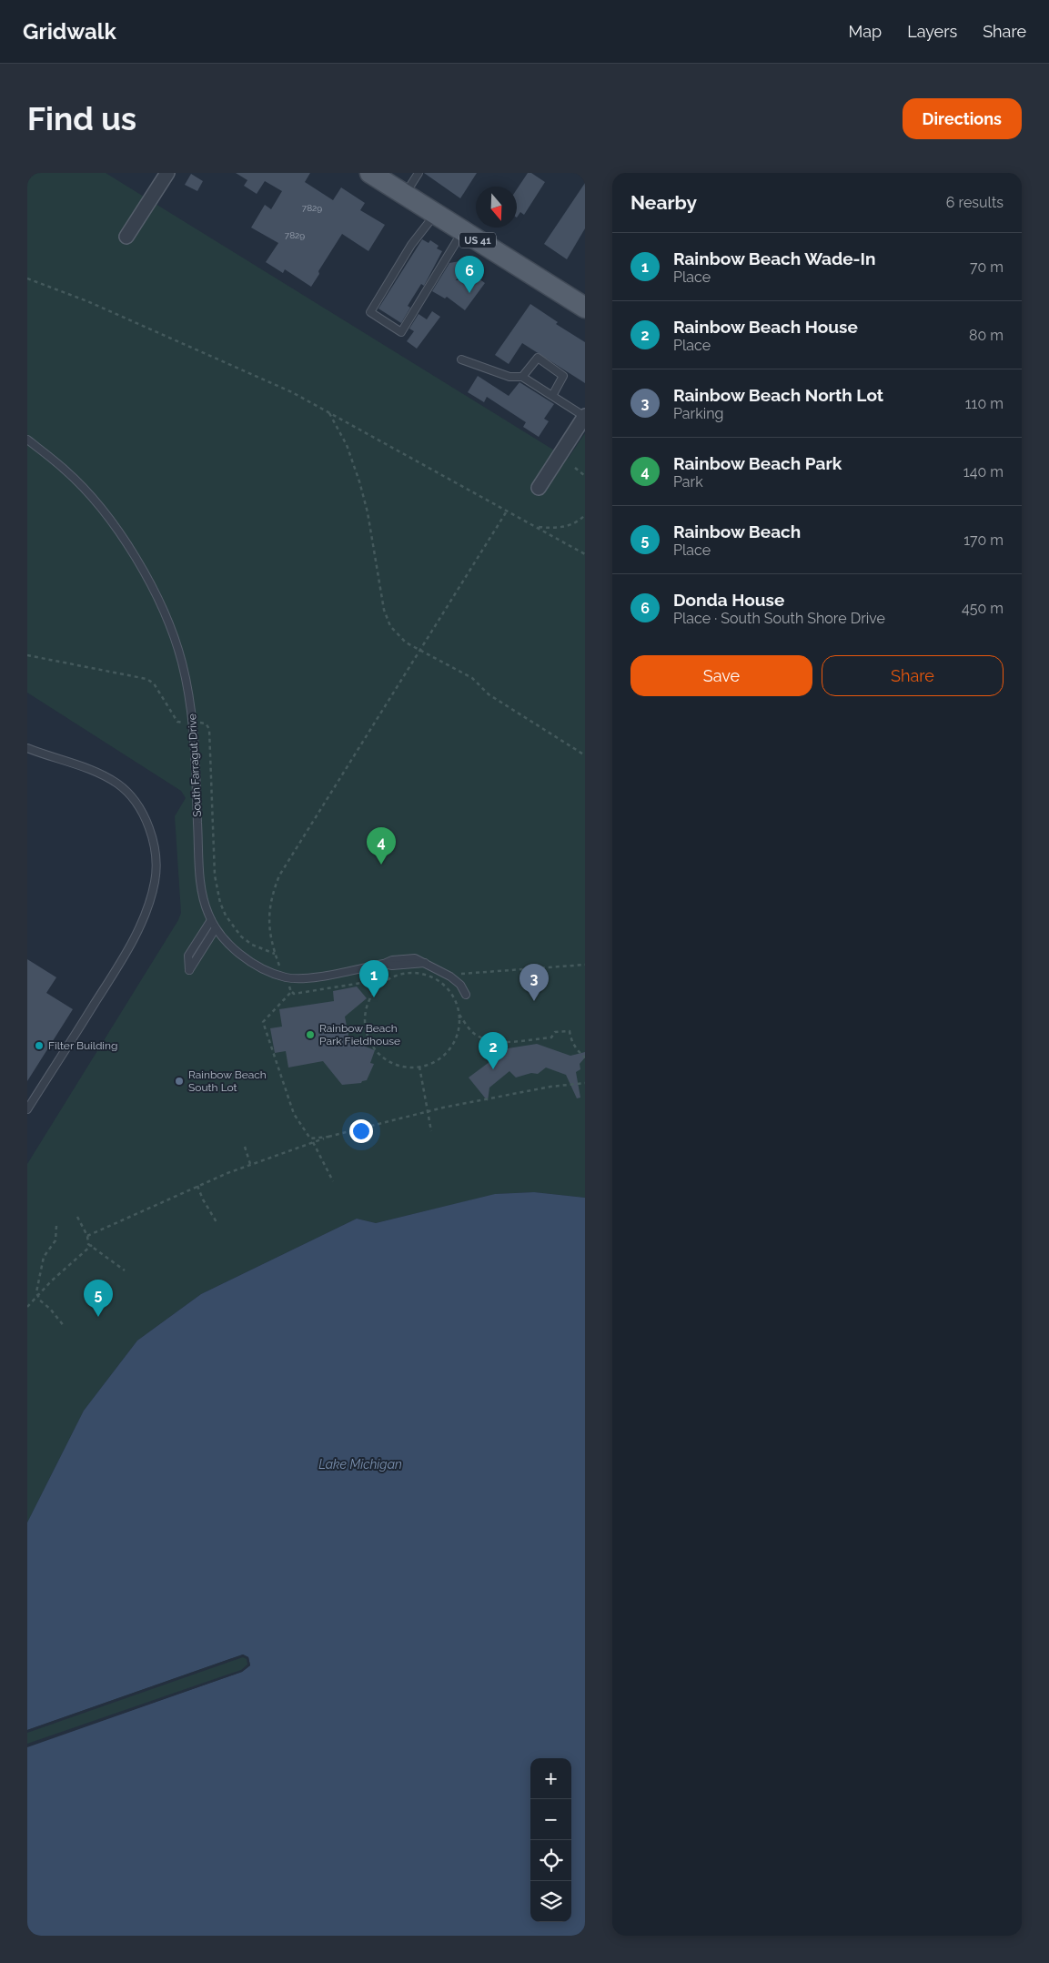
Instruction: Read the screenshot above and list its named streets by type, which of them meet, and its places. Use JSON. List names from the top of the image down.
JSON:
{
  "streets": {
    "main road": ["US 41"],
    "lane": ["South Farragut Drive"]
  },
  "water": ["Lake Michigan"],
  "places": ["Rainbow Beach Park Fieldhouse", "Filter Building", "Rainbow Beach South Lot"],
  "house_numbers": ["7829", "7829"],
  "north": "bottom",
  "page": {
    "header": "Gridwalk",
    "nav": ["Map", "Layers", "Share"],
    "buttons": [
      "Directions",
      ["Save", "Share"]
    ],
    "title": "Find us",
    "heading": ["Nearby", "6 results"],
    "list": [
      {
        "mark": "1",
        "name": "Rainbow Beach Wade-In",
        "note": "Place",
        "value": "70 m"
      },
      {
        "mark": "2",
        "name": "Rainbow Beach House",
        "note": "Place",
        "value": "80 m"
      },
      {
        "mark": "3",
        "name": "Rainbow Beach North Lot",
        "note": "Parking",
        "value": "110 m"
      },
      {
        "mark": "4",
        "name": "Rainbow Beach Park",
        "note": "Park",
        "value": "140 m"
      },
      {
        "mark": "5",
        "name": "Rainbow Beach",
        "note": "Place",
        "value": "170 m"
      },
      {
        "mark": "6",
        "name": "Donda House",
        "note": "Place · South South Shore Drive",
        "value": "450 m"
      }
    ],
    "pins": [
      "6",
      "4",
      "1",
      "3",
      "2",
      "5"
    ],
    "map_buttons": ["+", "−"]
  }
}
